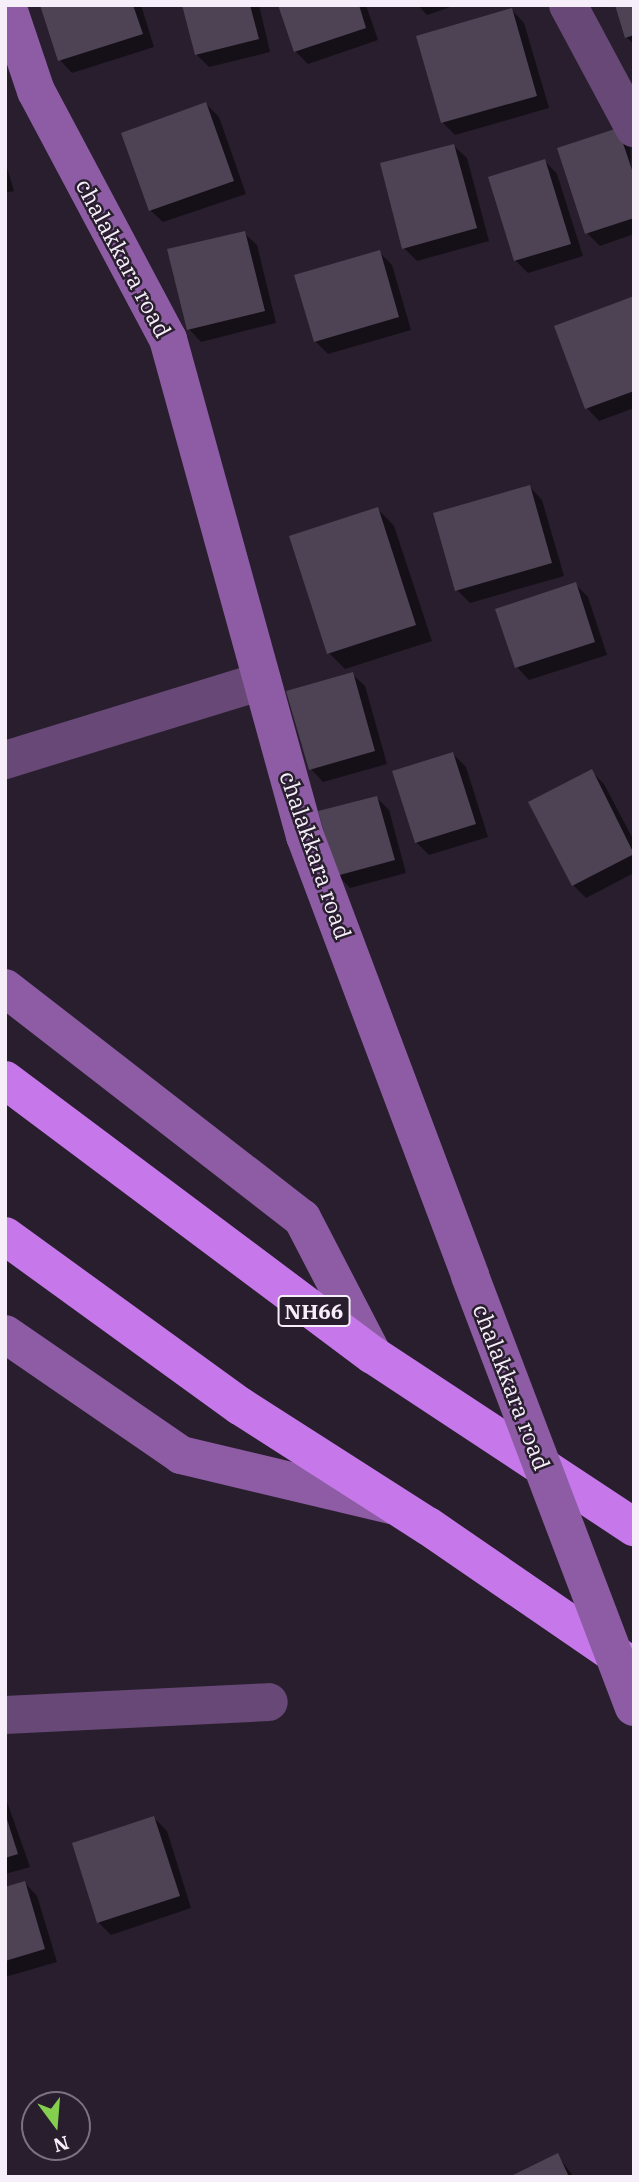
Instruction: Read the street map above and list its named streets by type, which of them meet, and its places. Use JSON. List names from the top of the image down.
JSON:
{
  "streets": {
    "highway": ["NH66"],
    "main road": ["chalakkara road"]
  },
  "north": "bottom"
}
